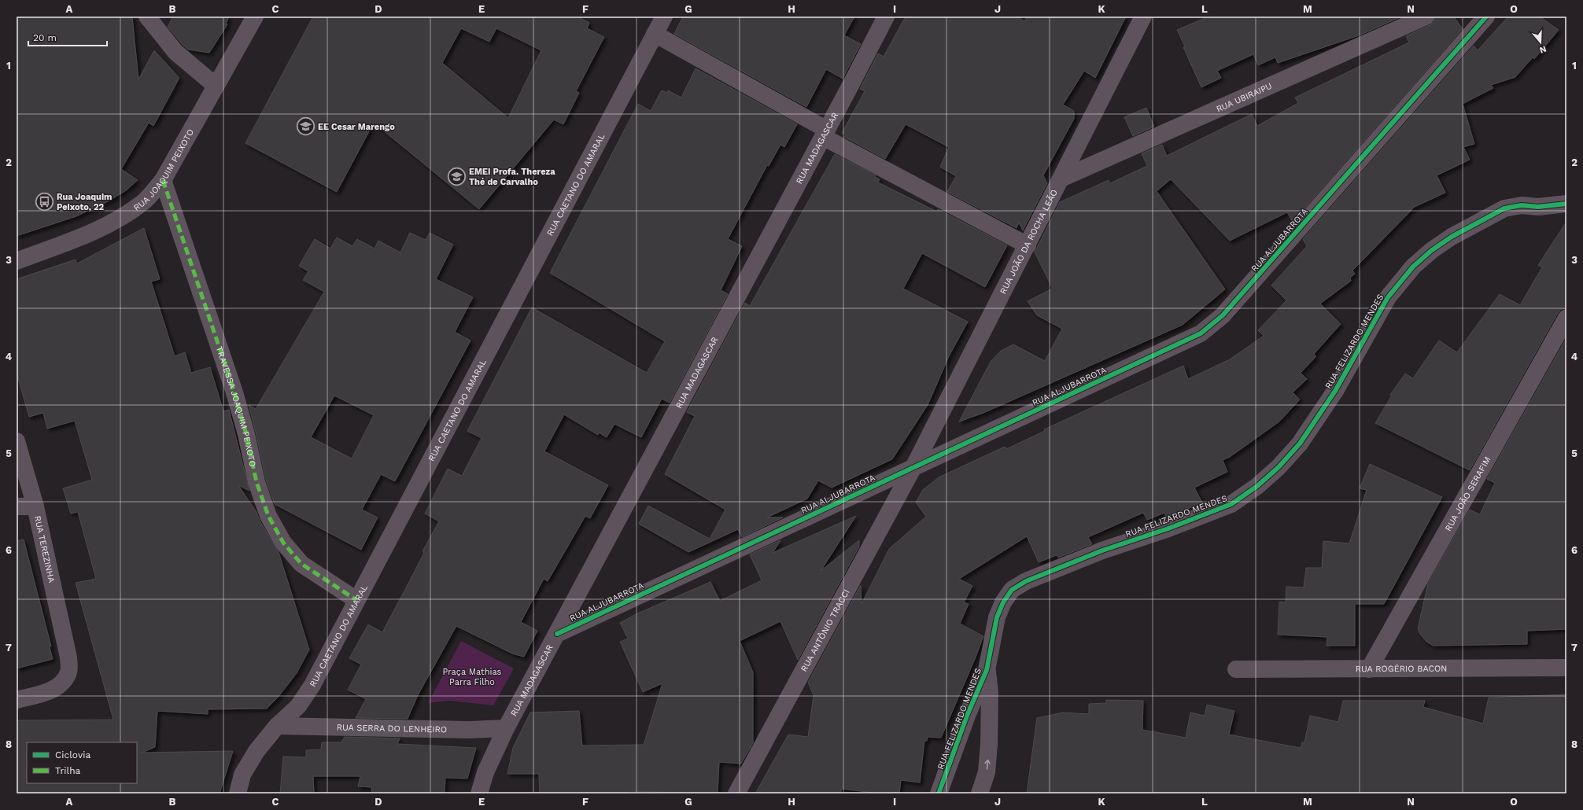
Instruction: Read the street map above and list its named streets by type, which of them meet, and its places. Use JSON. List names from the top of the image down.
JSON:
{
  "streets": {
    "street": [
      "RUA UBIRAIPU",
      "RUA MADAGASCAR",
      "RUA JOAQUIM PEIXOTO",
      "RUA CAETANO DO AMARAL",
      "RUA ALJUBARROTA",
      "RUA JOÃO DA ROCHA LEÃO",
      "RUA FELIZARDO MENDES",
      "TRAVESSA JOAQUIM PEIXOTO",
      "RUA JOÃO SERAFIM",
      "RUA TEREZINHA",
      "RUA ANTÔNIO TRACCI",
      "RUA ROGÉRIO BACON",
      "RUA SERRA DO LENHEIRO"
    ]
  },
  "crossings": [
    ["RUA UBIRAIPU", "RUA JOÃO DA ROCHA LEÃO"],
    ["RUA MADAGASCAR", "RUA ALJUBARROTA"],
    ["RUA MADAGASCAR", "RUA SERRA DO LENHEIRO"],
    ["RUA JOAQUIM PEIXOTO", "TRAVESSA JOAQUIM PEIXOTO"],
    ["RUA CAETANO DO AMARAL", "TRAVESSA JOAQUIM PEIXOTO"],
    ["RUA CAETANO DO AMARAL", "RUA SERRA DO LENHEIRO"],
    ["RUA ALJUBARROTA", "RUA JOÃO DA ROCHA LEÃO"],
    ["RUA ALJUBARROTA", "RUA ANTÔNIO TRACCI"],
    ["RUA JOÃO DA ROCHA LEÃO", "RUA ANTÔNIO TRACCI"],
    ["RUA JOÃO SERAFIM", "RUA ROGÉRIO BACON"]
  ],
  "parks": ["Praça Mathias Parra Filho"],
  "places": {
    "school or university": ["EE Cesar Marengo", "EMEI Profa. Thereza Thé de Carvalho"],
    "bus stop": ["Rua Joaquim Peixoto, 22"]
  },
  "legend": ["Ciclovia", "Trilha"],
  "scale_bar": "20 m",
  "north": "bottom",
  "grid": {
    "columns": [
      "A",
      "B",
      "C",
      "D",
      "E",
      "F",
      "G",
      "H",
      "I",
      "J",
      "K",
      "L",
      "M",
      "N",
      "O"
    ],
    "rows": [
      "1",
      "2",
      "3",
      "4",
      "5",
      "6",
      "7",
      "8"
    ]
  }
}
